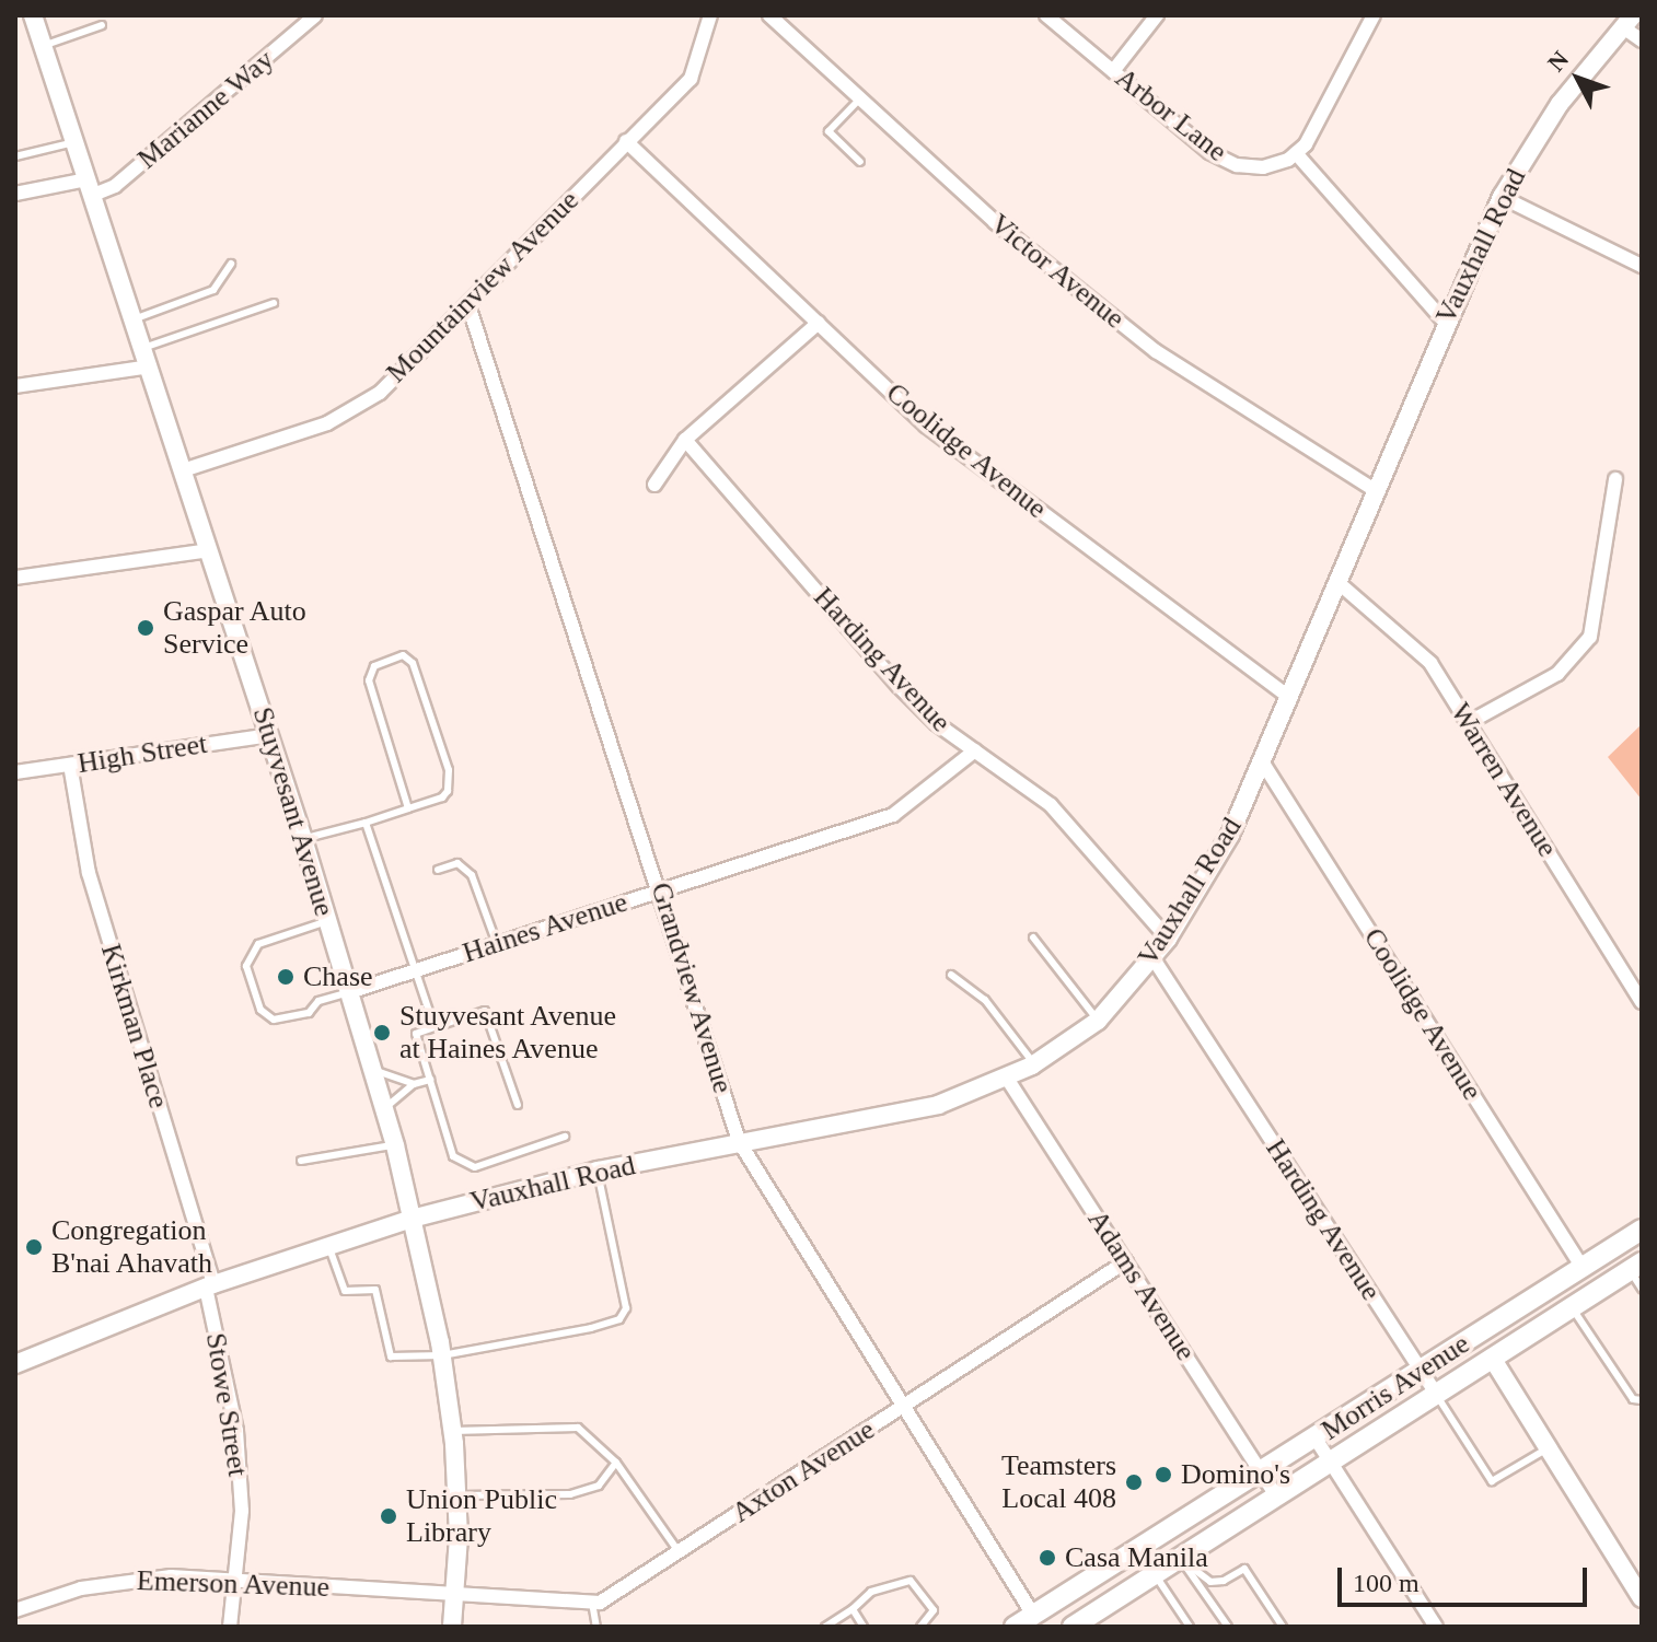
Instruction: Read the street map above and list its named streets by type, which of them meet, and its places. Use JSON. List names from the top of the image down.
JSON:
{
  "streets": {
    "main road": ["Morris Avenue"],
    "street": [
      "Marianne Way",
      "Arbor Lane",
      "Vauxhall Road",
      "Victor Avenue",
      "Mountainview Avenue",
      "Coolidge Avenue",
      "Harding Avenue",
      "High Street",
      "Warren Avenue",
      "Stuyvesant Avenue",
      "Haines Avenue",
      "Grandview Avenue",
      "Kirkman Place",
      "Adams Avenue",
      "Stowe Street",
      "Axton Avenue",
      "Emerson Avenue"
    ]
  },
  "crossings": [
    ["Marianne Way", "Stuyvesant Avenue"],
    ["Vauxhall Road", "Victor Avenue"],
    ["Vauxhall Road", "Coolidge Avenue"],
    ["Vauxhall Road", "Harding Avenue"],
    ["Vauxhall Road", "Warren Avenue"],
    ["Vauxhall Road", "Stuyvesant Avenue"],
    ["Vauxhall Road", "Grandview Avenue"],
    ["Vauxhall Road", "Kirkman Place"],
    ["Vauxhall Road", "Adams Avenue"],
    ["Vauxhall Road", "Stowe Street"],
    ["Mountainview Avenue", "Coolidge Avenue"],
    ["Mountainview Avenue", "Stuyvesant Avenue"],
    ["Mountainview Avenue", "Grandview Avenue"],
    ["Coolidge Avenue", "Morris Avenue"],
    ["Harding Avenue", "Haines Avenue"],
    ["Harding Avenue", "Morris Avenue"],
    ["High Street", "Stuyvesant Avenue"],
    ["High Street", "Kirkman Place"],
    ["Stuyvesant Avenue", "Haines Avenue"],
    ["Stuyvesant Avenue", "Axton Avenue"],
    ["Stuyvesant Avenue", "Emerson Avenue"],
    ["Haines Avenue", "Grandview Avenue"],
    ["Grandview Avenue", "Morris Avenue"],
    ["Grandview Avenue", "Axton Avenue"],
    ["Kirkman Place", "Stowe Street"],
    ["Adams Avenue", "Morris Avenue"],
    ["Adams Avenue", "Axton Avenue"],
    ["Stowe Street", "Emerson Avenue"],
    ["Axton Avenue", "Emerson Avenue"]
  ],
  "places": [
    "Gaspar Auto Service",
    "Chase",
    "Stuyvesant Avenue at Haines Avenue",
    "Congregation B'nai Ahavath",
    "Domino's",
    "Teamsters Local 408",
    "Union Public Library",
    "Casa Manila"
  ],
  "scale_bar": "100 m",
  "north": "top left"
}
